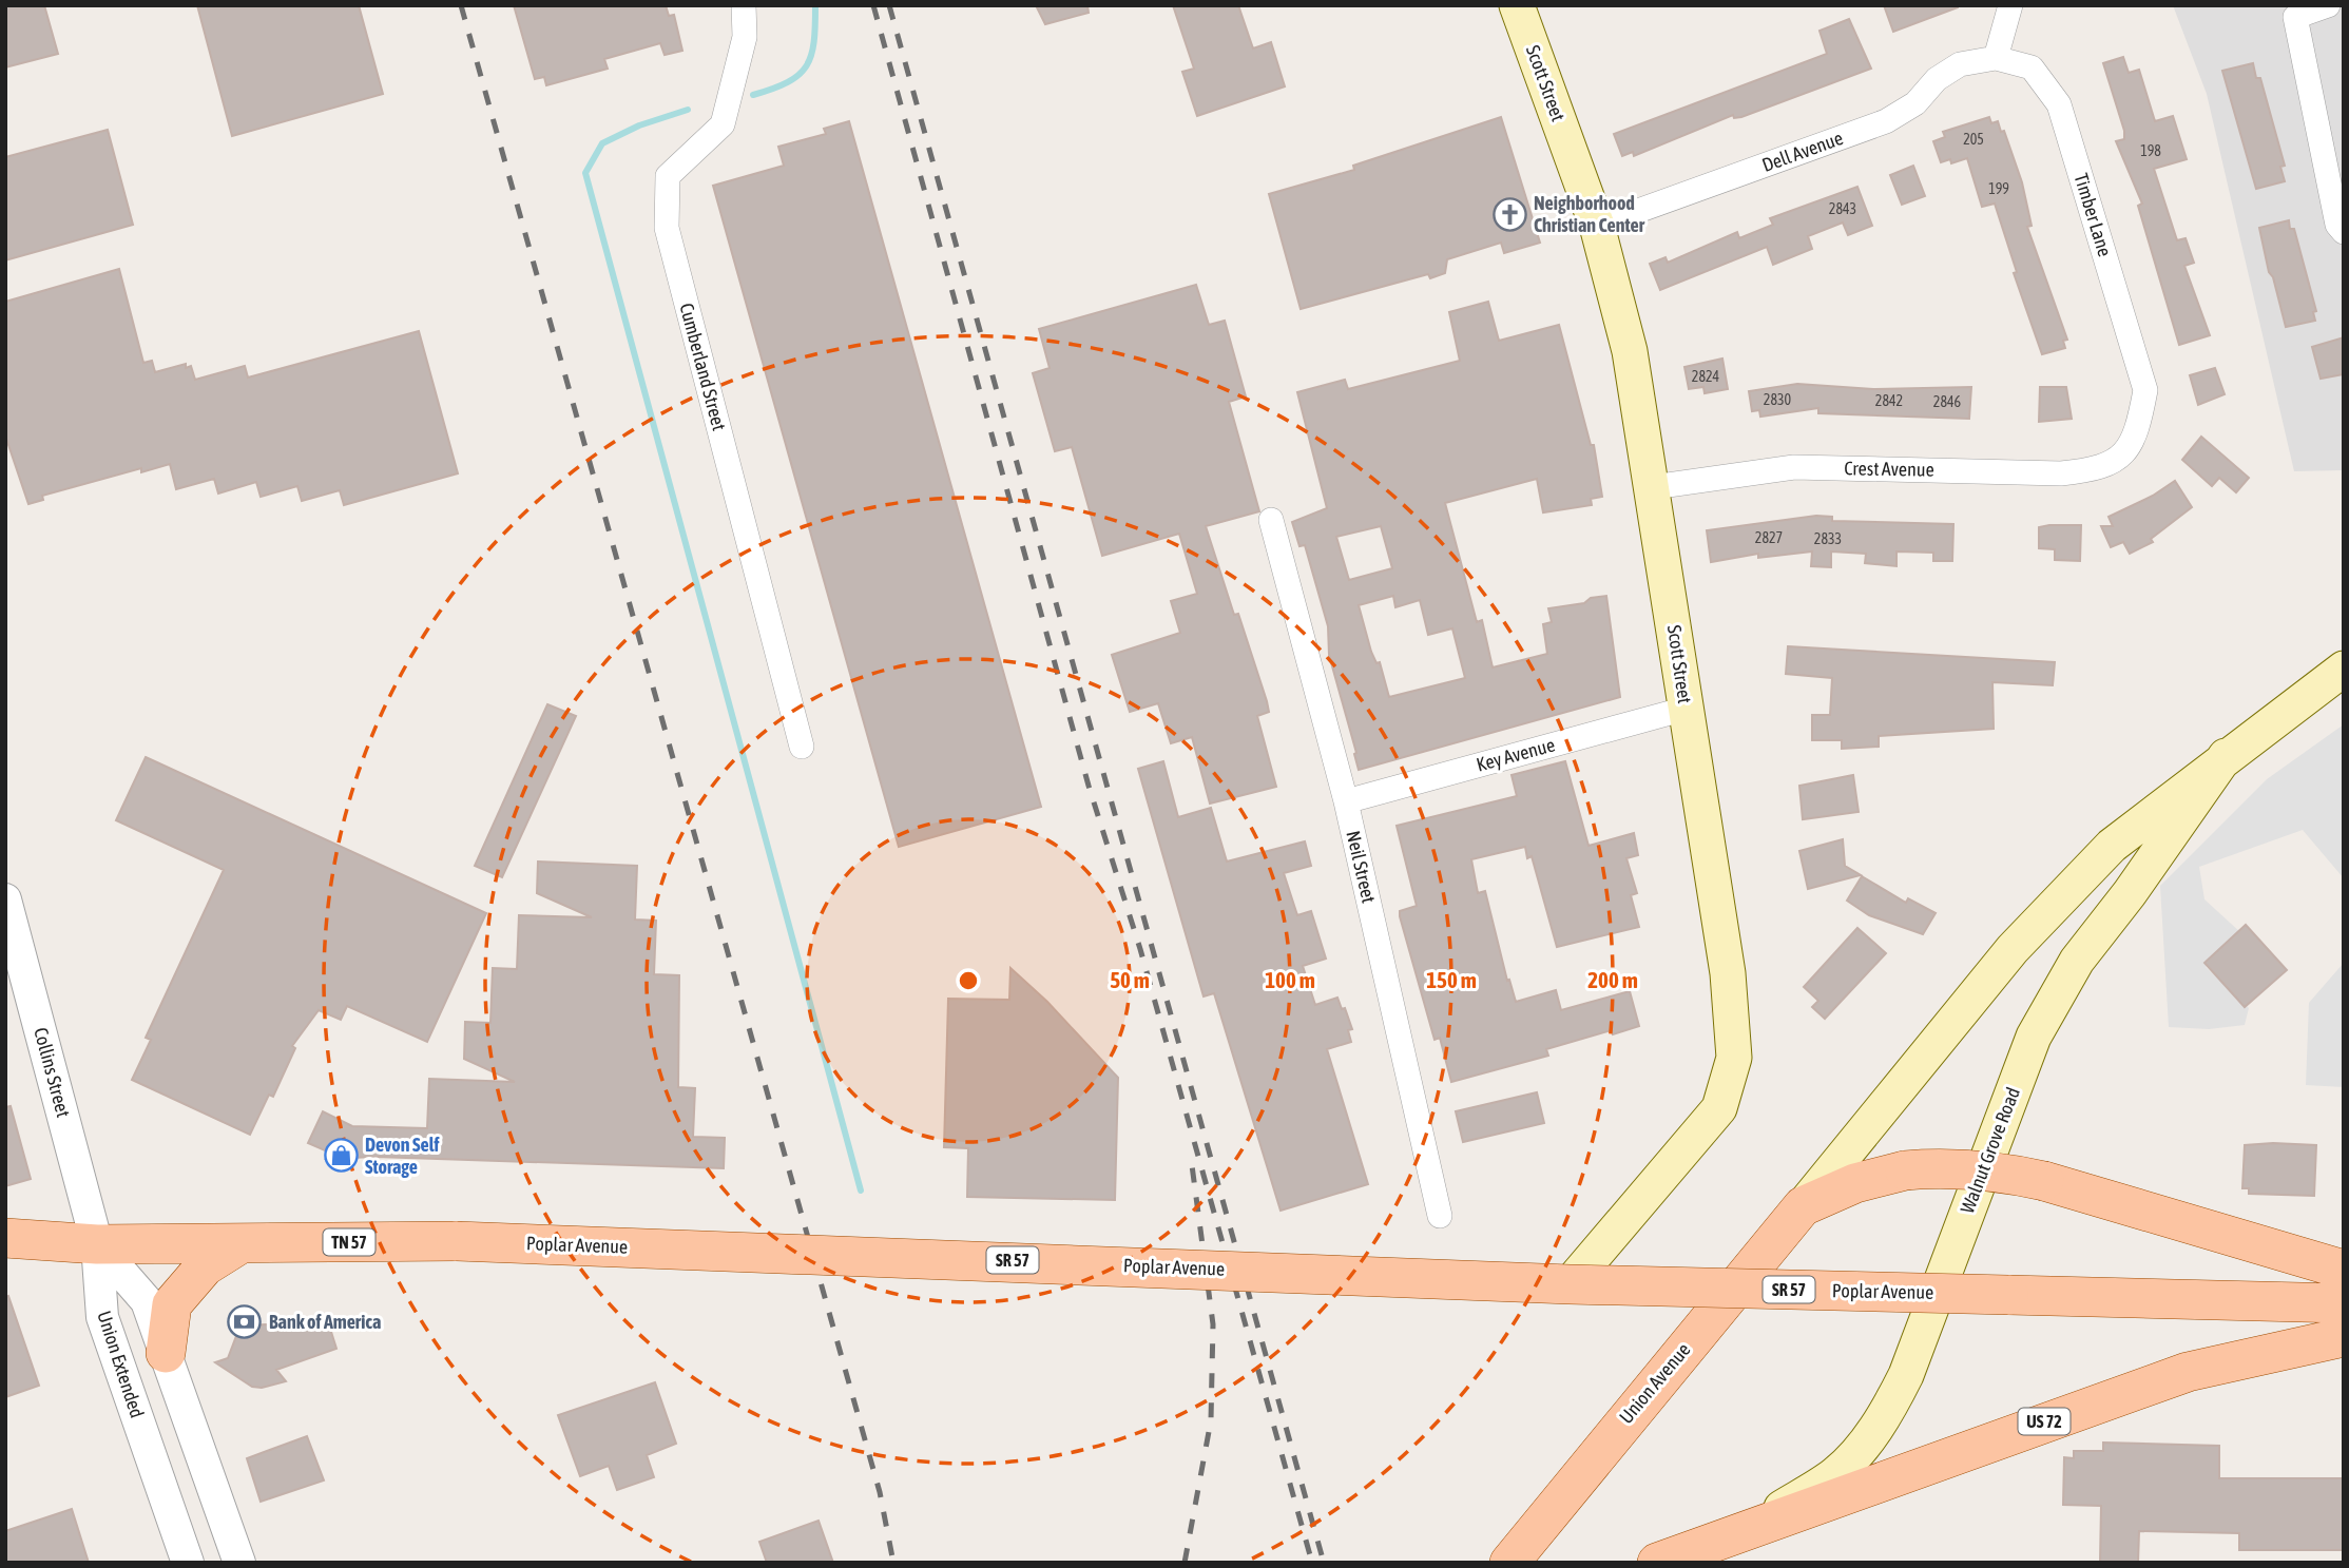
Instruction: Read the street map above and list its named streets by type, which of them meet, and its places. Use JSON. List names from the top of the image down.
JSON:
{
  "streets": {
    "main road": [
      "Scott Street",
      "Walnut Grove Road",
      "TN 57",
      "Poplar Avenue",
      "SR 57",
      "Union Avenue",
      "US 72"
    ],
    "street": [
      "Dell Avenue",
      "Timber Lane",
      "Cumberland Street",
      "Crest Avenue",
      "Key Avenue",
      "Neil Street",
      "Collins Street",
      "Union Extended"
    ]
  },
  "crossings": [
    ["Scott Street", "Dell Avenue"],
    ["Scott Street", "Crest Avenue"],
    ["Scott Street", "Key Avenue"],
    ["Scott Street", "Poplar Avenue"],
    ["Dell Avenue", "Timber Lane"],
    ["Timber Lane", "Crest Avenue"],
    ["Key Avenue", "Neil Street"],
    ["Collins Street", "Poplar Avenue"],
    ["Collins Street", "Union Extended"],
    ["Walnut Grove Road", "Union Avenue"],
    ["Walnut Grove Road", "US 72"],
    ["Poplar Avenue", "Union Extended"]
  ],
  "places": {
    "church": ["Neighborhood Christian Center"],
    "shop": ["Devon Self Storage"],
    "bank": ["Bank of America"]
  },
  "house_numbers": [
    "205",
    "198",
    "199",
    "2843",
    "2824",
    "2830",
    "2842",
    "2846",
    "2827",
    "2833"
  ],
  "rings": [
    "50 m",
    "100 m",
    "150 m",
    "200 m"
  ]
}
